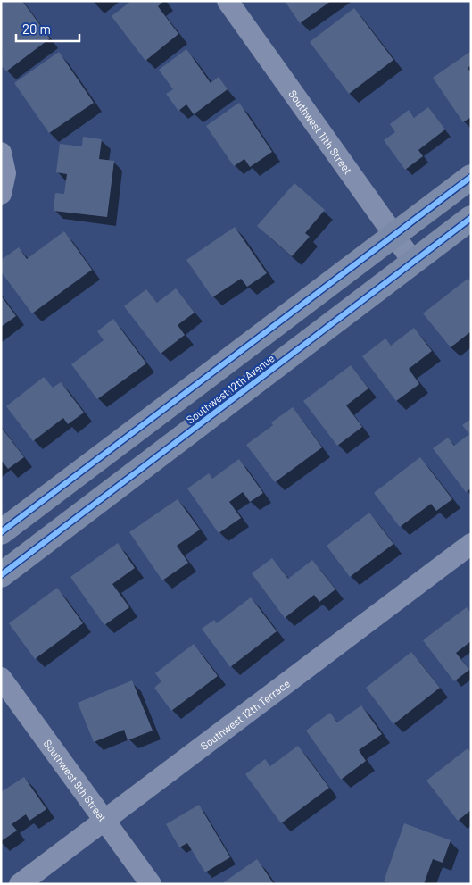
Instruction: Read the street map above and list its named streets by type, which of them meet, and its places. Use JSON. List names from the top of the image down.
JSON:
{
  "streets": {
    "street": [
      "Southwest 11th Street",
      "Southwest 12th Avenue",
      "Southwest 12th Terrace",
      "Southwest 9th Street"
    ]
  },
  "crossings": [
    ["Southwest 11th Street", "Southwest 12th Avenue"],
    ["Southwest 12th Terrace", "Southwest 9th Street"]
  ],
  "scale_bar": "20 m"
}
